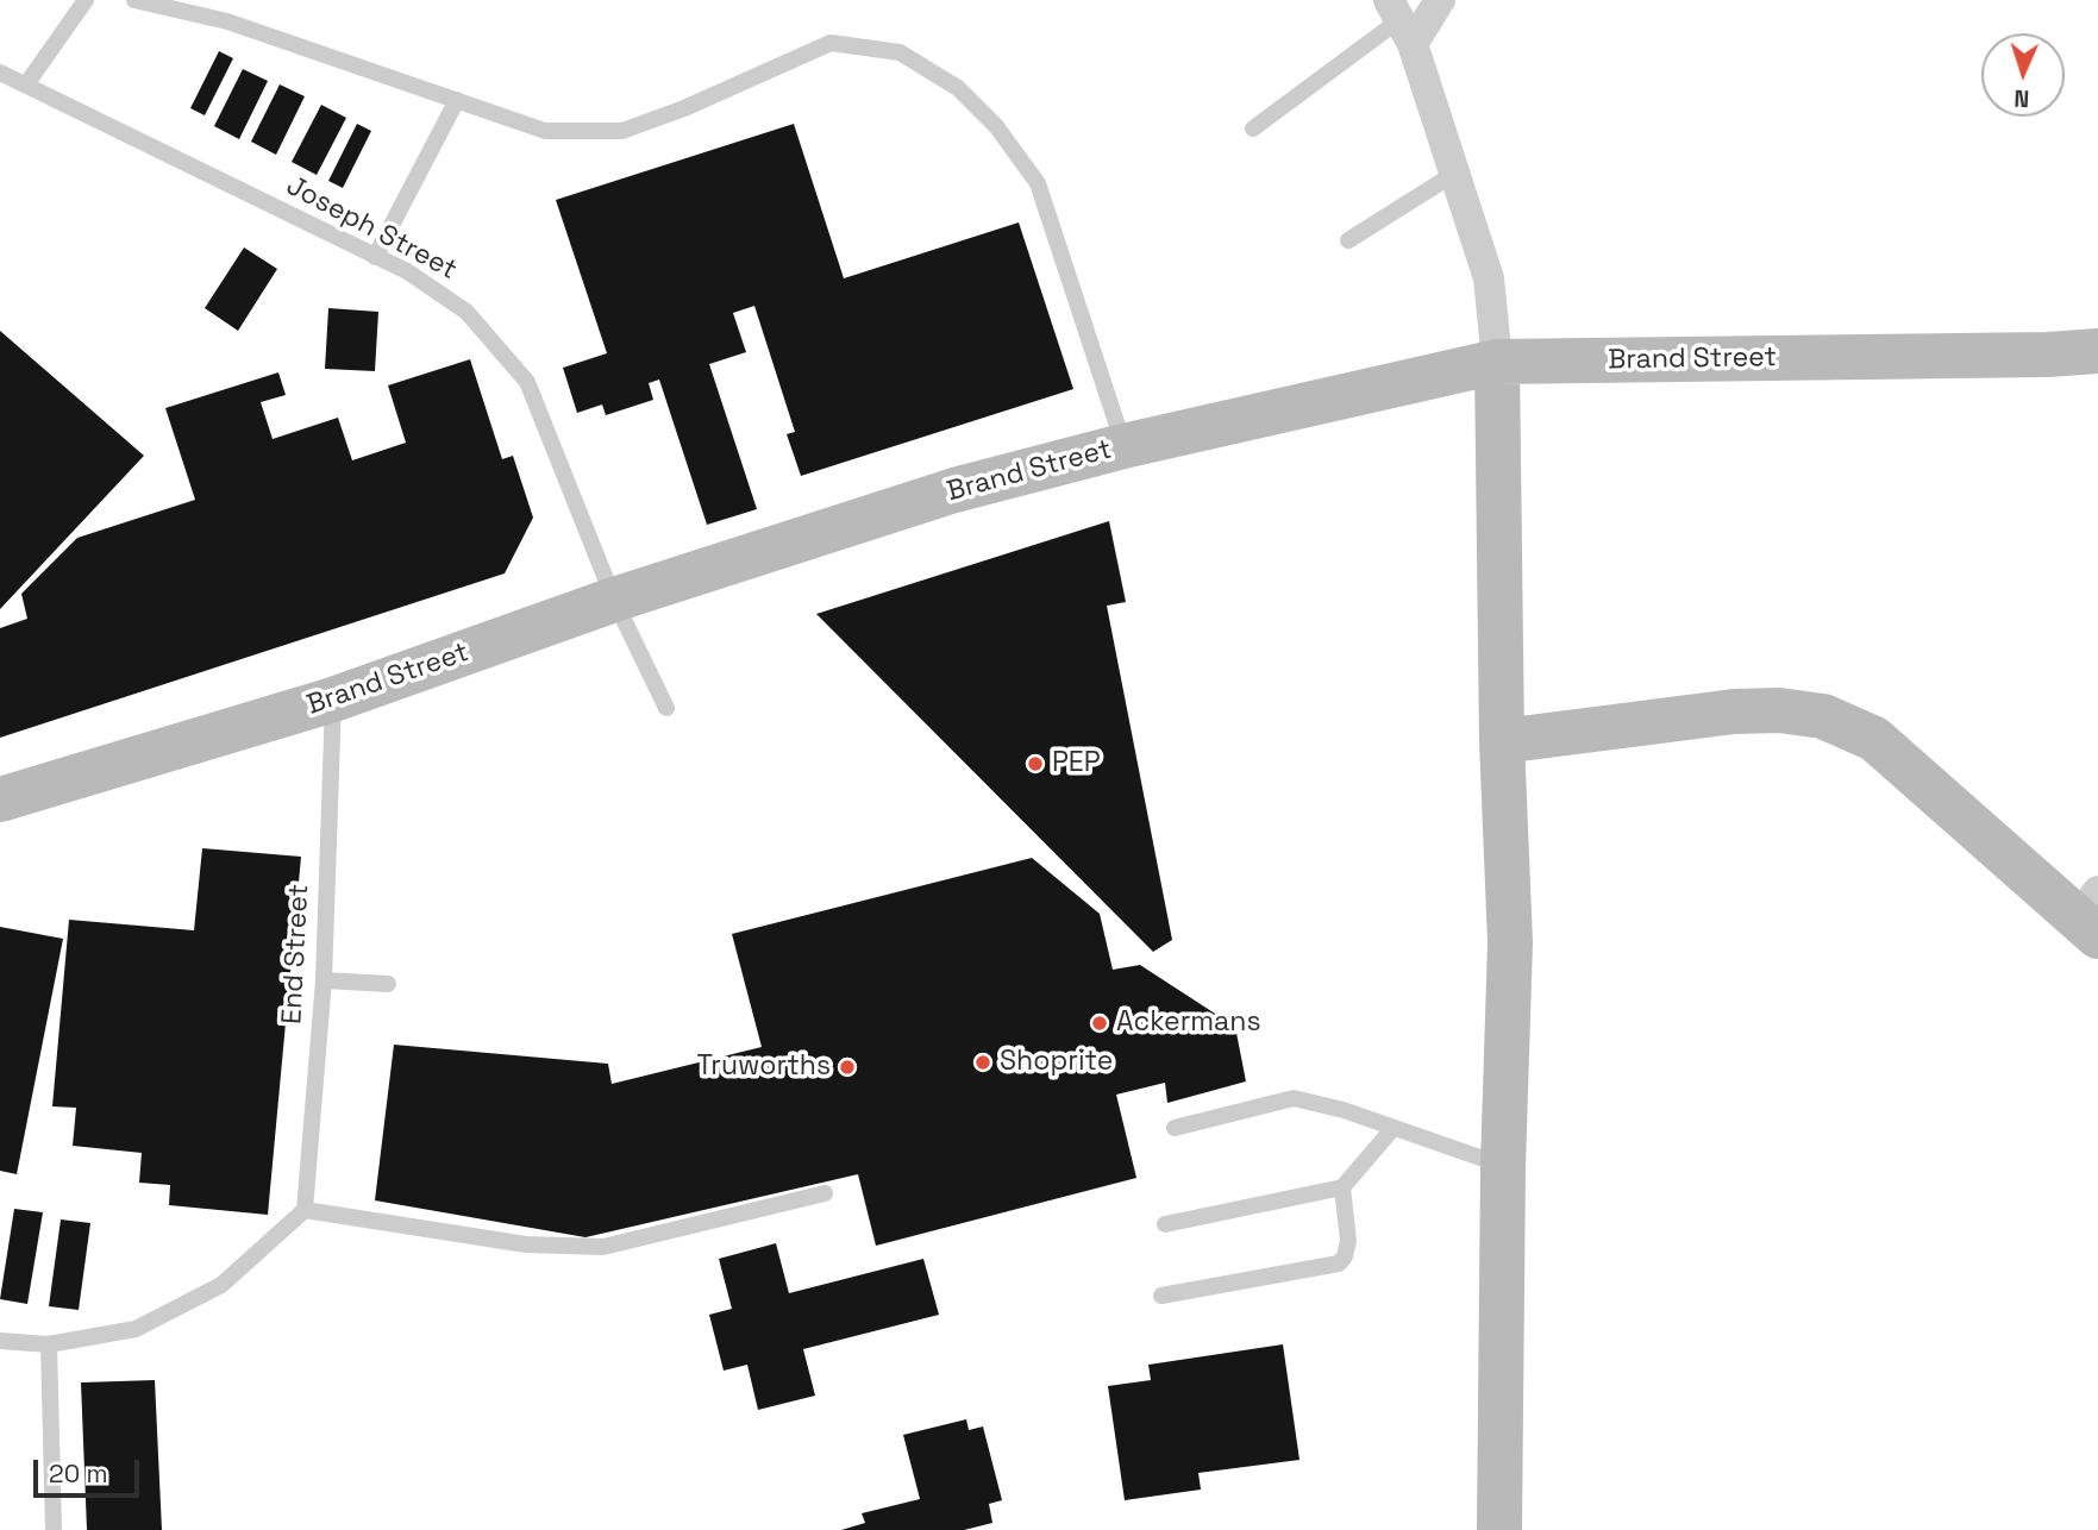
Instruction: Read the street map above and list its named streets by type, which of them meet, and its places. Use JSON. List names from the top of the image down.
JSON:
{
  "streets": {
    "street": ["Brand Street"],
    "lane": ["Joseph Street", "End Street"]
  },
  "crossings": [
    ["Joseph Street", "Brand Street"],
    ["Brand Street", "End Street"]
  ],
  "places": [
    "PEP",
    "Ackermans",
    "Shoprite",
    "Truworths"
  ],
  "scale_bar": "20 m",
  "north": "bottom"
}
